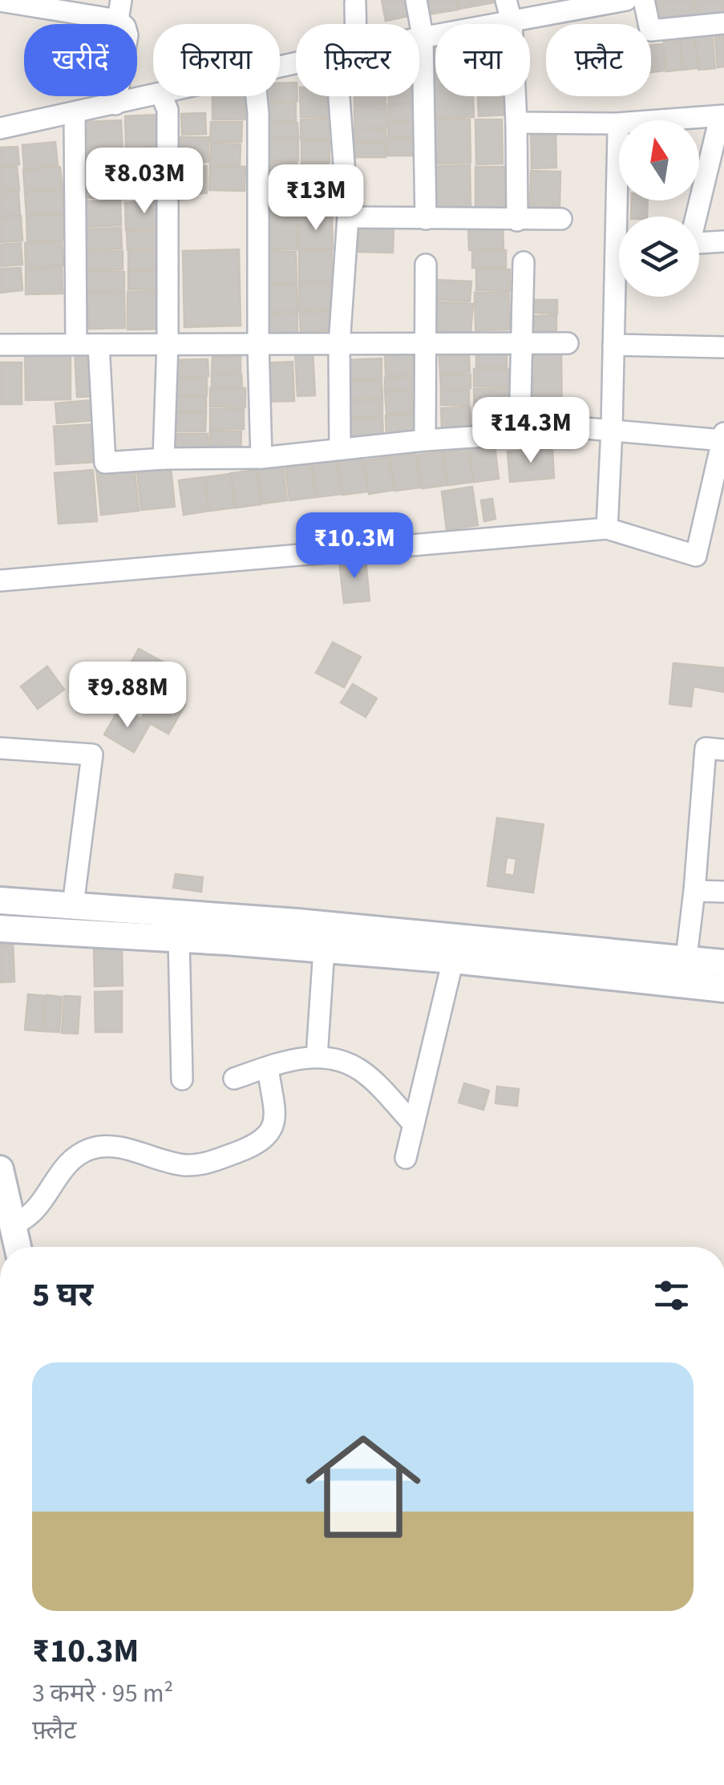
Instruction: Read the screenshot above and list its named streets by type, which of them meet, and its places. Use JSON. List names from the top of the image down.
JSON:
{
  "north": "top",
  "page": {
    "chip": [
      "खरीदें",
      "किराया",
      "फ़िल्टर",
      "नया",
      "फ़्लैट"
    ],
    "price": [
      "₹8.03M",
      "₹13M",
      "₹14.3M",
      "₹10.3M",
      "₹9.88M"
    ],
    "heading": "5 घर",
    "list": [
      {
        "name": "₹10.3M",
        "note": "3 कमरे · 95 m² · फ़्लैट"
      }
    ]
  }
}
